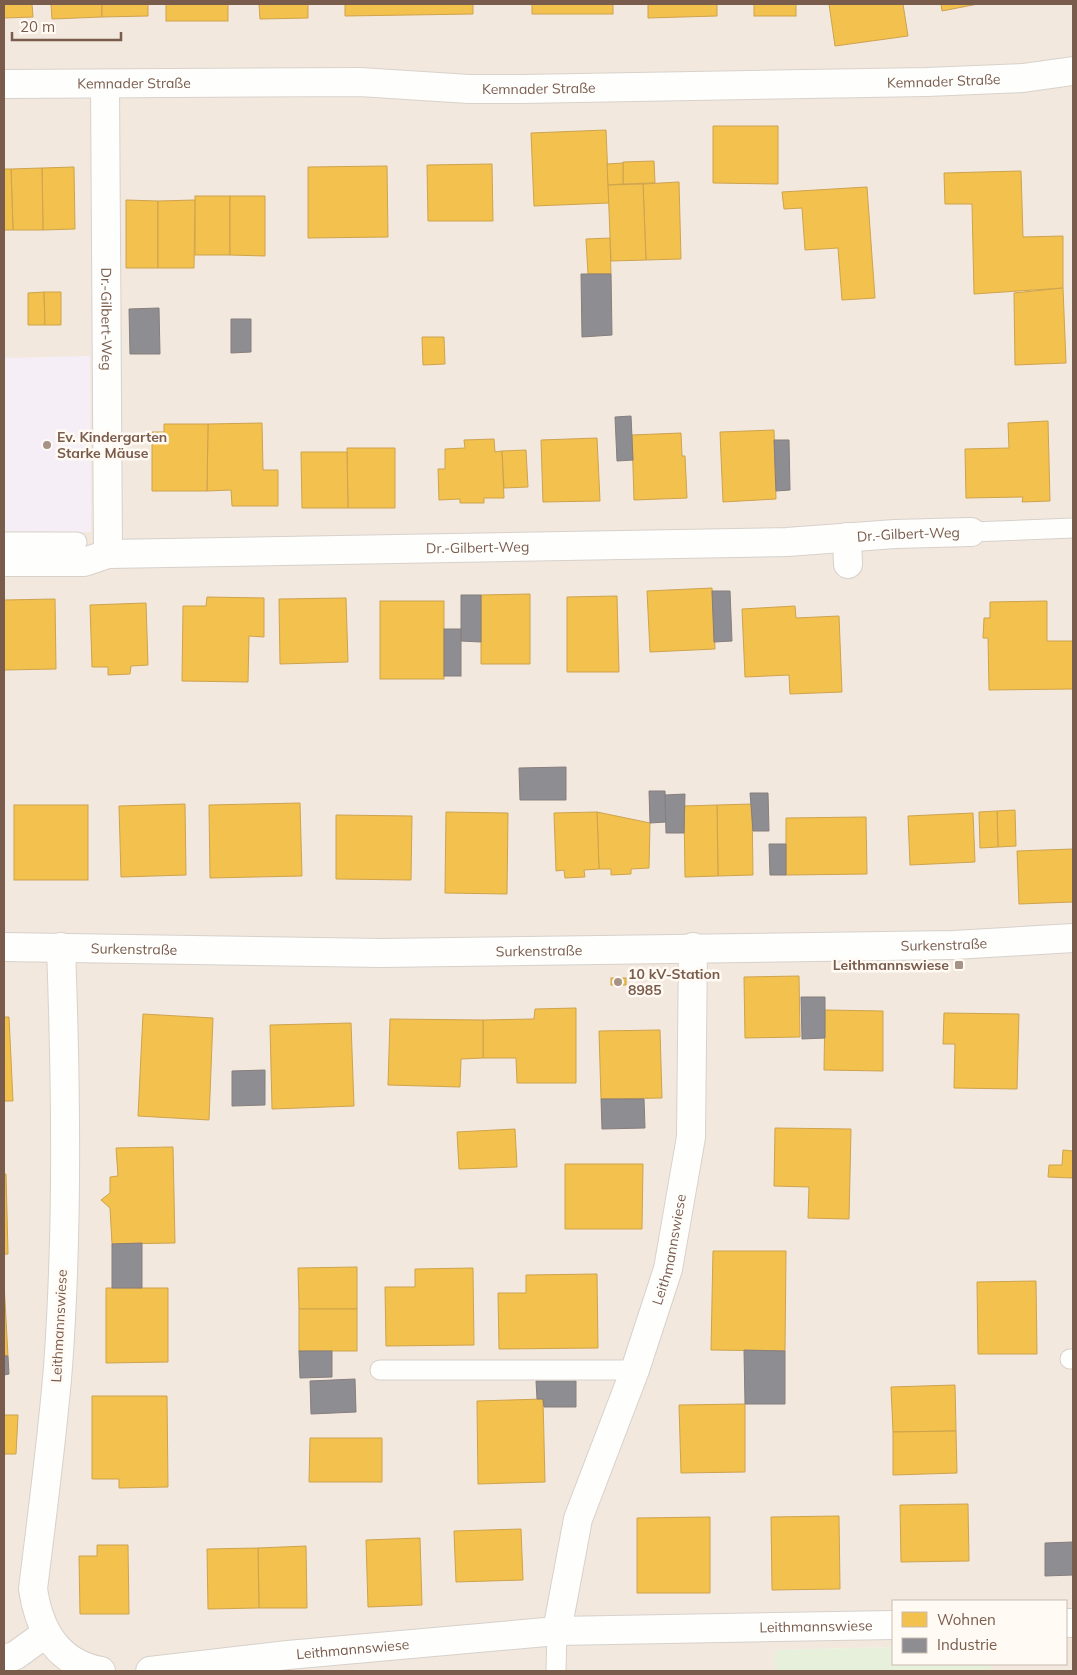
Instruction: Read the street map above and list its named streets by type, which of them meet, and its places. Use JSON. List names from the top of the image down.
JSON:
{
  "streets": {
    "street": [
      "Kemnader Straße",
      "Dr.-Gilbert-Weg",
      "Surkenstraße",
      "Leithmannswiese"
    ]
  },
  "crossings": [
    ["Kemnader Straße", "Dr.-Gilbert-Weg"],
    ["Surkenstraße", "Leithmannswiese"]
  ],
  "places": {
    "other": ["Ev. Kindergarten Starke Mäuse", "10 kV-Station 8985"],
    "transit": ["Leithmannswiese"]
  },
  "legend": ["Wohnen", "Industrie"],
  "scale_bar": "20 m"
}
